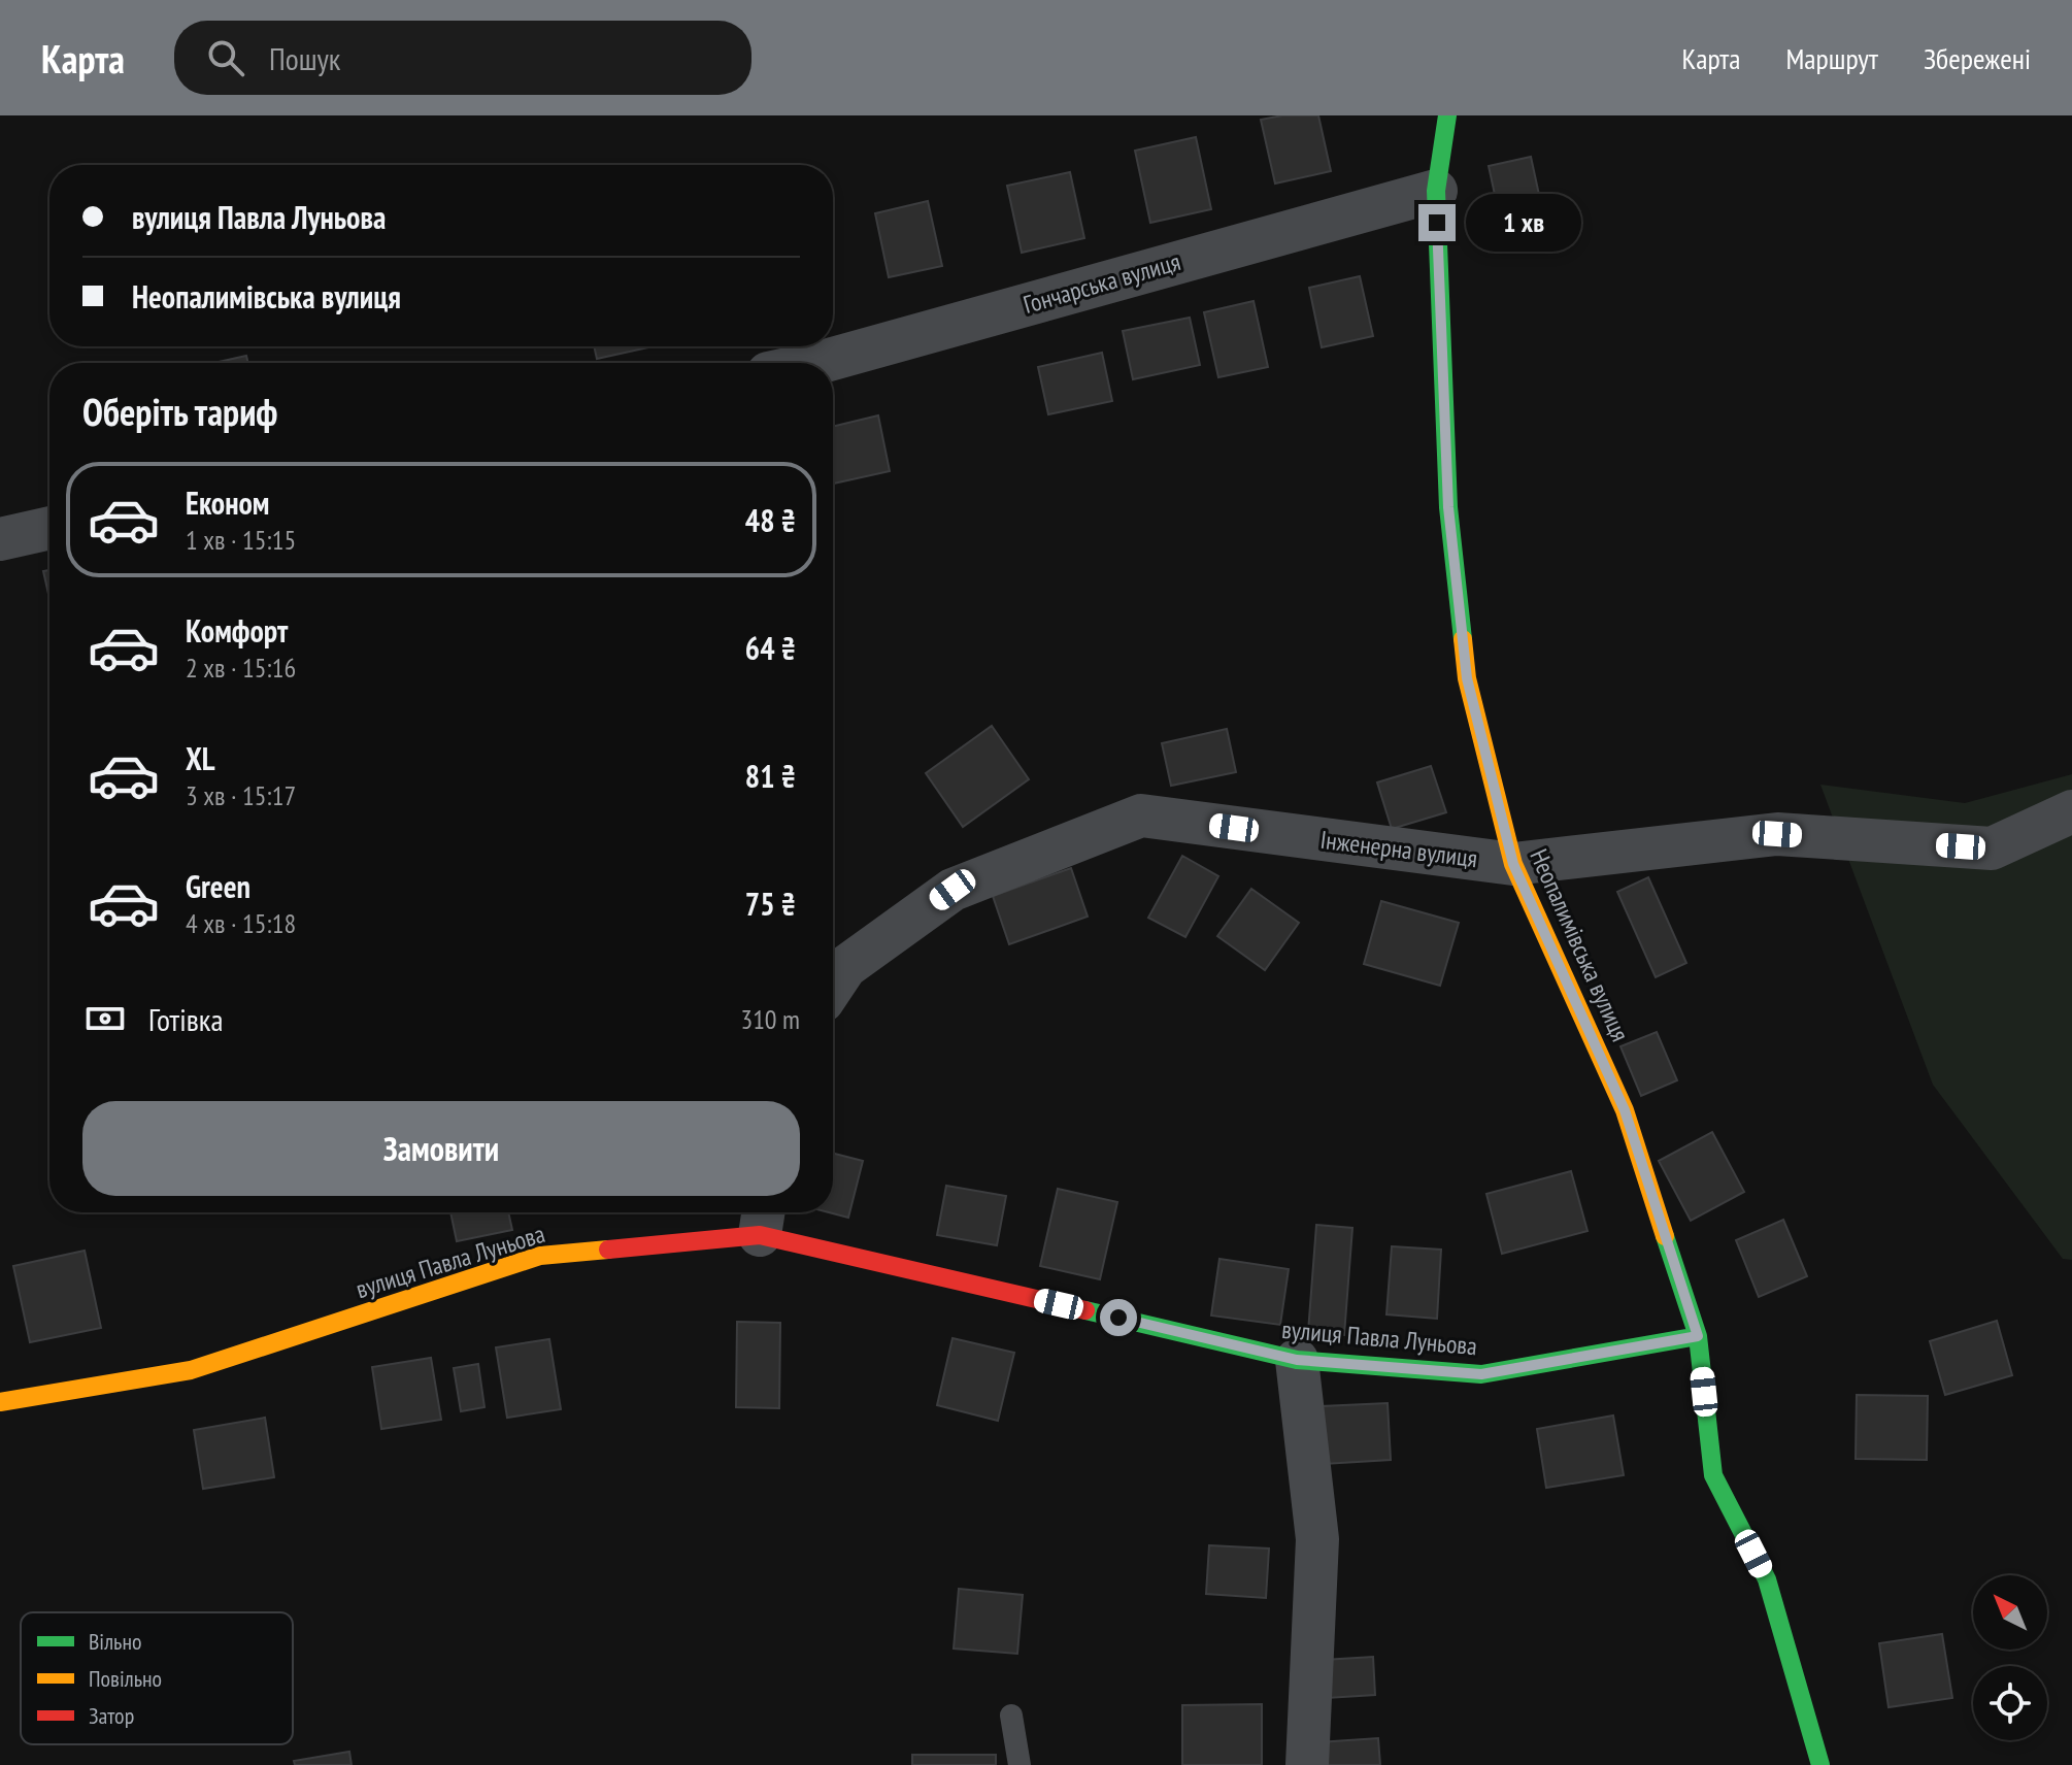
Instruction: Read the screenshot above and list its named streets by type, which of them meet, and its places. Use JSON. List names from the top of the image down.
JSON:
{
  "streets": {
    "street": [
      "Гончарська вулиця",
      "Інженерна вулиця",
      "Неопалимівська вулиця",
      "вулиця Павла Луньова"
    ]
  },
  "crossings": [
    ["Гончарська вулиця", "Неопалимівська вулиця"],
    ["Інженерна вулиця", "Неопалимівська вулиця"],
    ["Неопалимівська вулиця", "вулиця Павла Луньова"]
  ],
  "legend": ["Вільно", "Повільно", "Затор"],
  "north": "top left",
  "page": {
    "header": "Карта",
    "search": "Пошук",
    "nav": ["Карта", "Маршрут", "Збережені"],
    "banner": ["вулиця Павла Луньова", "Неопалимівська вулиця"],
    "bubble": "1 хв",
    "heading": "Оберіть тариф",
    "list": [
      {
        "name": "Економ",
        "note": "1 хв · 15:15",
        "value": "48 ₴"
      },
      {
        "name": "Комфорт",
        "note": "2 хв · 15:16",
        "value": "64 ₴"
      },
      {
        "name": "XL",
        "note": "3 хв · 15:17",
        "value": "81 ₴"
      },
      {
        "name": "Green",
        "note": "4 хв · 15:18",
        "value": "75 ₴"
      }
    ],
    "pay": ["Готівка", "310 m"],
    "buttons": "Замовити"
  }
}
